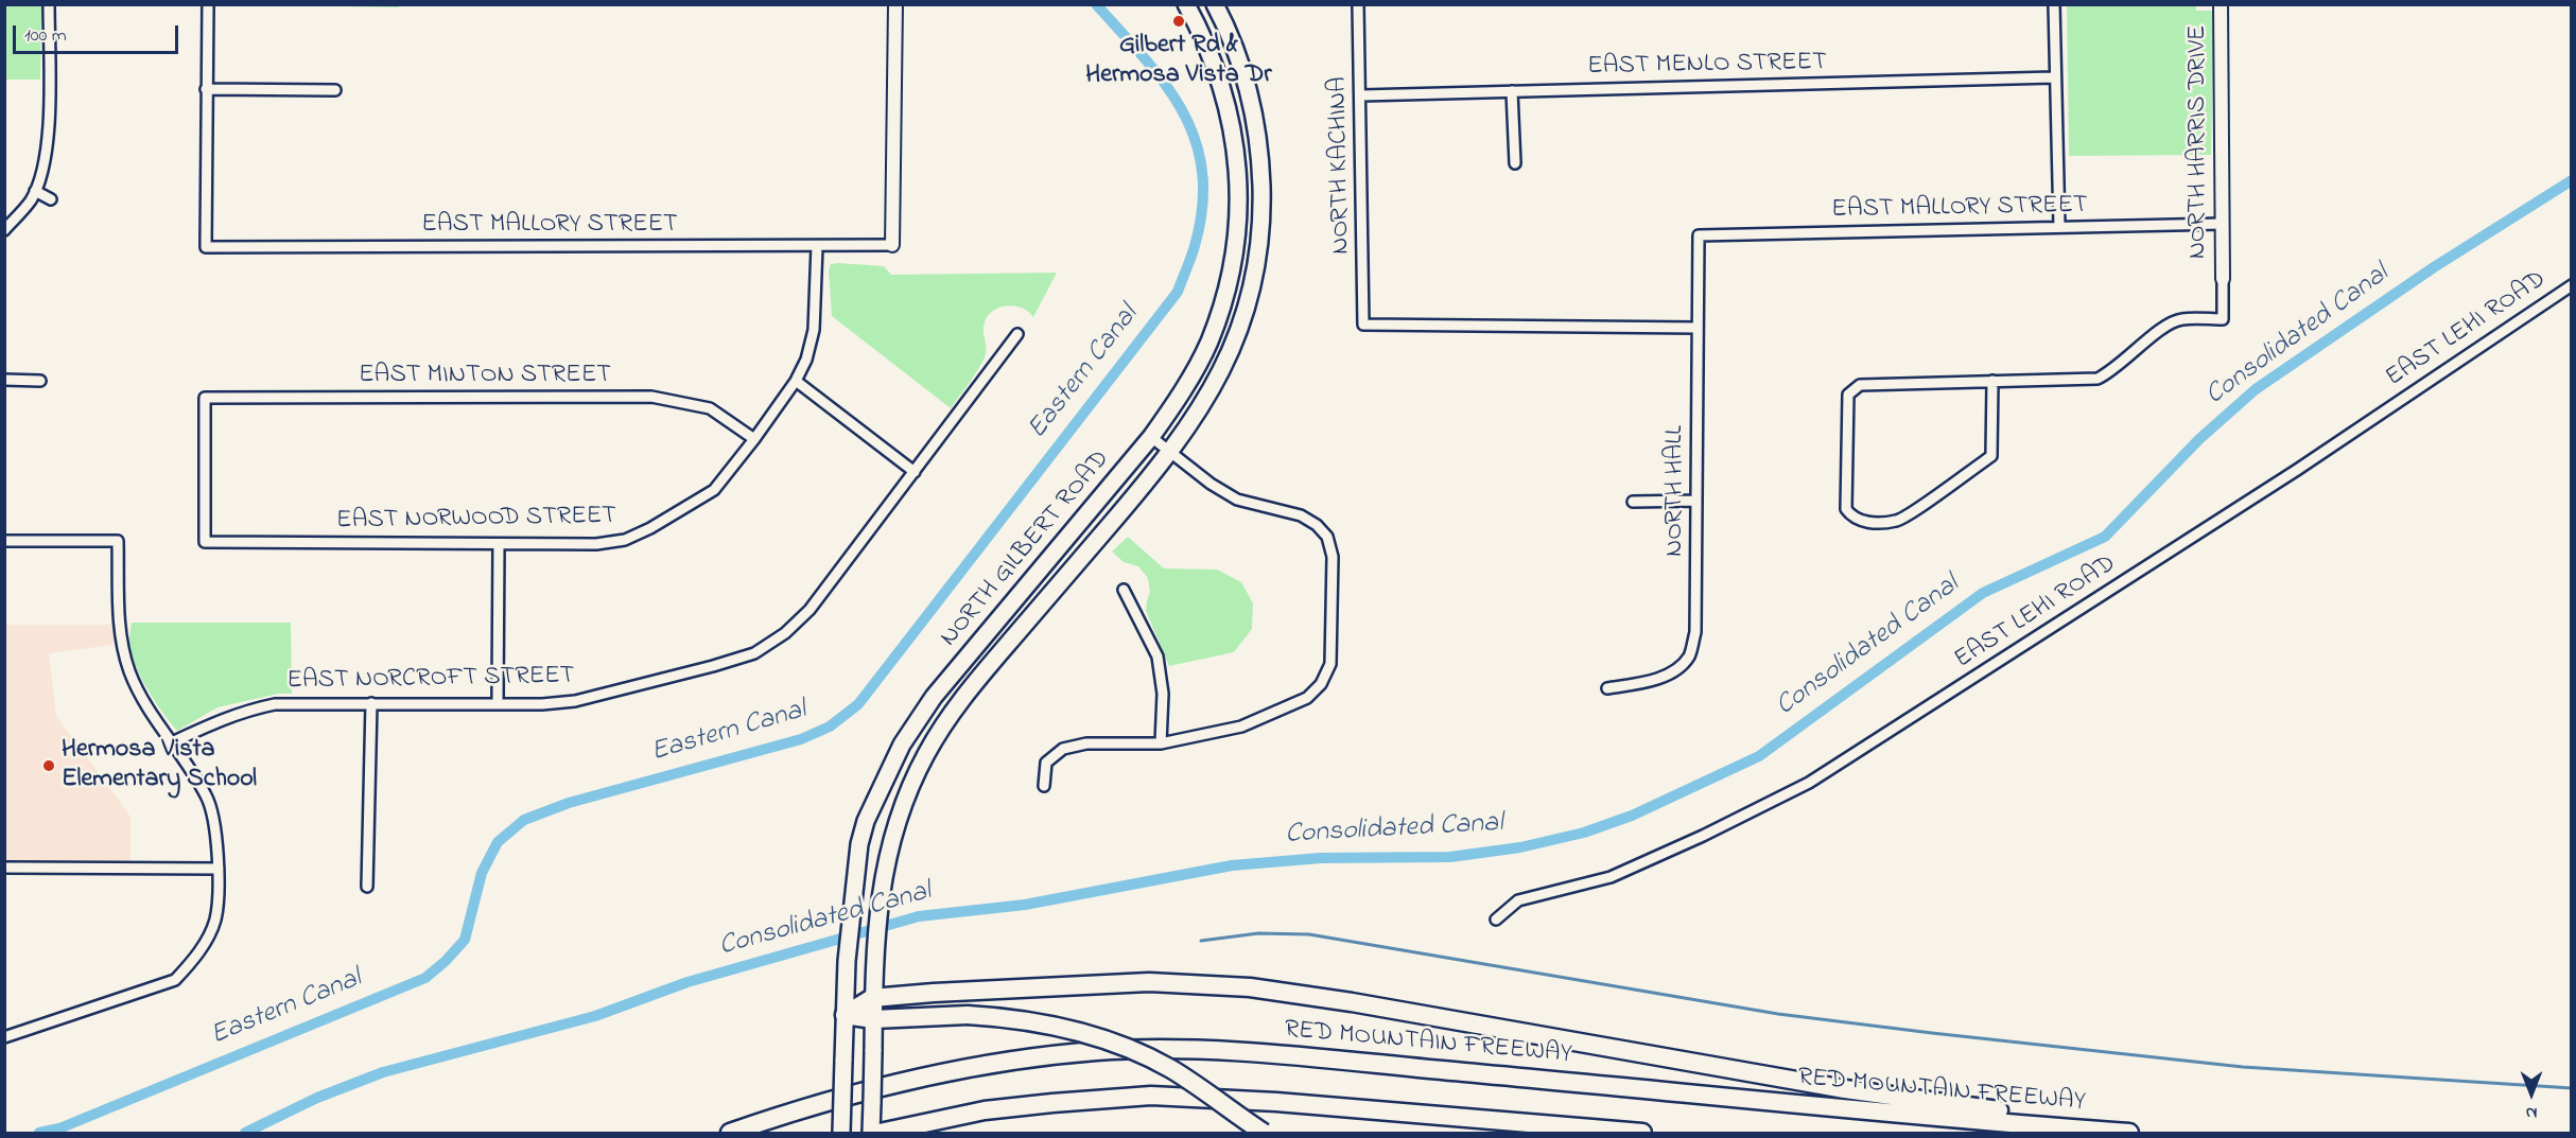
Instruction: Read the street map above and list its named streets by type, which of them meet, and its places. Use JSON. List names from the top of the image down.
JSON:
{
  "streets": {
    "highway": ["RED MOUNTAIN FREEWAY"],
    "main road": ["NORTH GILBERT ROAD"],
    "street": [
      "EAST MENLO STREET",
      "NORTH HARRIS DRIVE",
      "NORTH KACHINA",
      "EAST MALLORY STREET",
      "EAST LEHI ROAD",
      "EAST MINTON STREET",
      "NORTH HALL",
      "EAST NORWOOD STREET",
      "EAST NORCROFT STREET"
    ]
  },
  "crossings": [
    ["EAST MENLO STREET", "NORTH KACHINA"],
    ["NORTH HARRIS DRIVE", "EAST MALLORY STREET"],
    ["NORTH KACHINA", "NORTH HALL"],
    ["EAST MALLORY STREET", "NORTH HALL"],
    ["EAST MALLORY STREET", "EAST NORWOOD STREET"],
    ["EAST MINTON STREET", "EAST NORWOOD STREET"]
  ],
  "water": ["Consolidated Canal", "Eastern Canal"],
  "places": ["Gilbert Rd & Hermosa Vista Dr", "Hermosa Vista Elementary School"],
  "scale_bar": "100 m",
  "north": "bottom"
}
